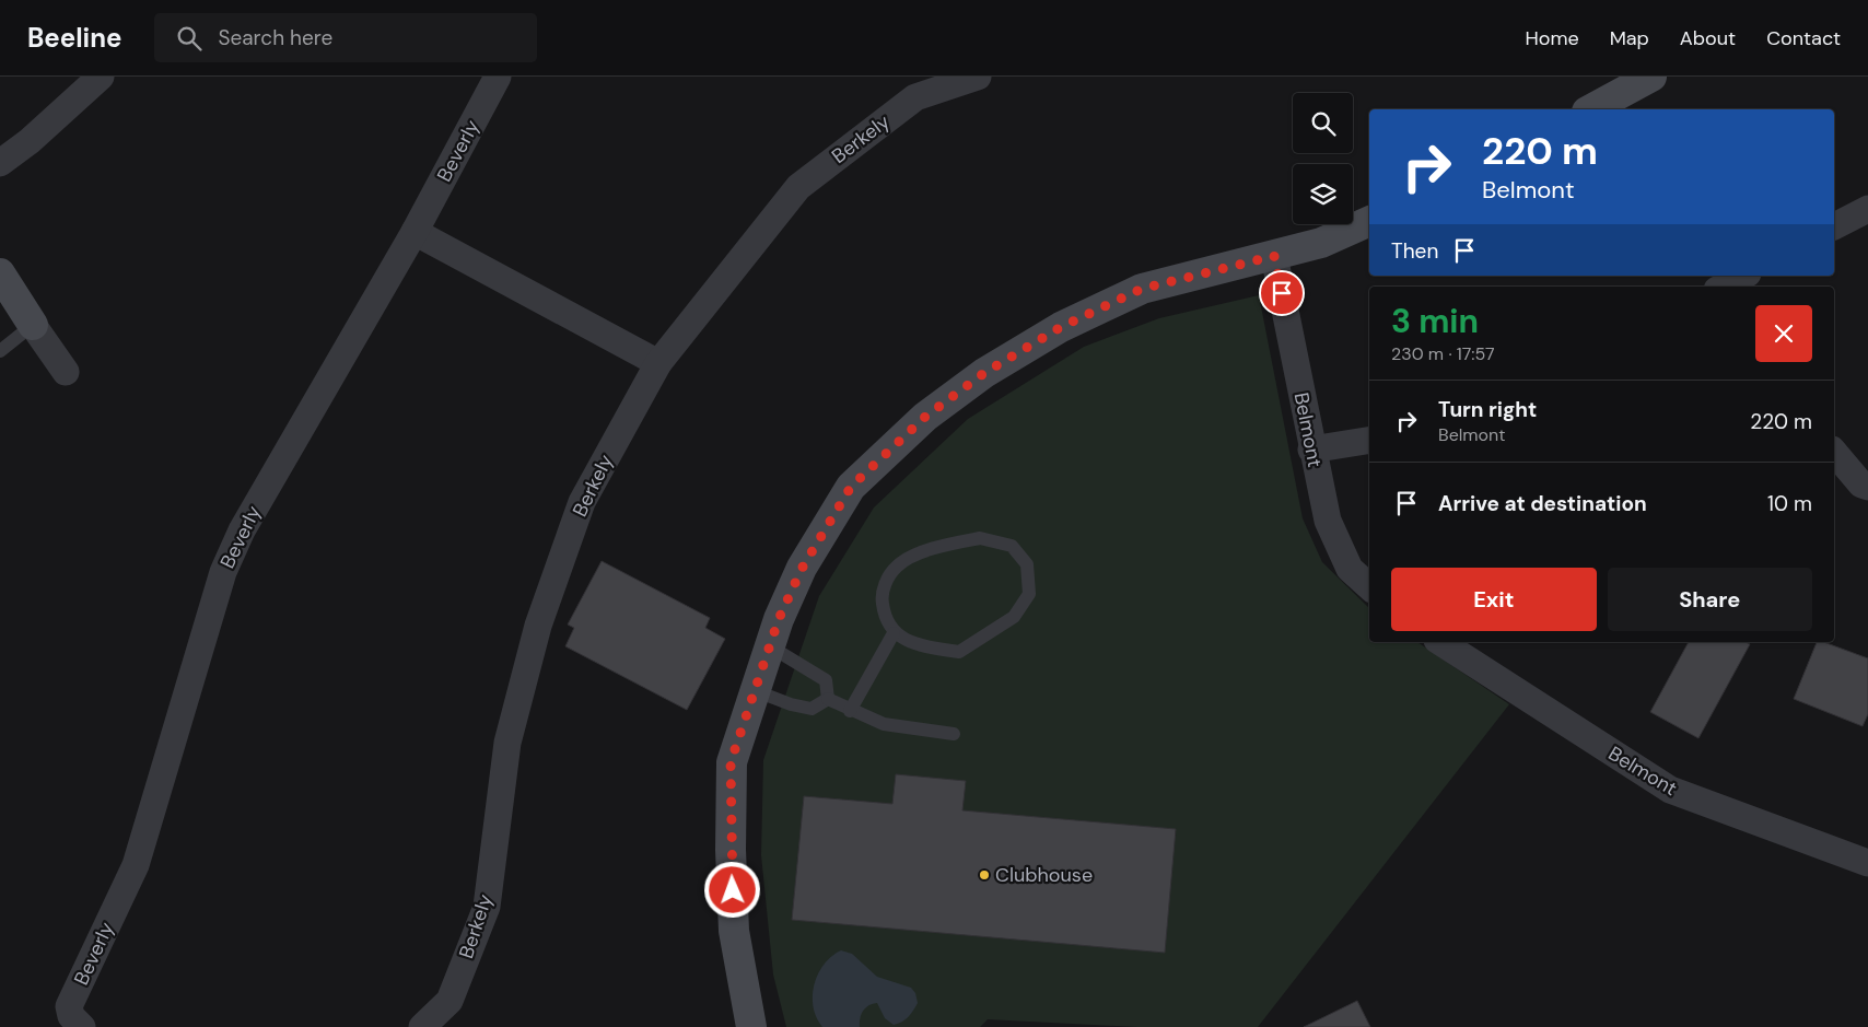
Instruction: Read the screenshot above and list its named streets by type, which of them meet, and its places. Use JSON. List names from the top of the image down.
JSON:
{
  "streets": {
    "street": ["Berkely", "Beverly", "Belmont"]
  },
  "places": ["Clubhouse"],
  "page": {
    "header": "Beeline",
    "search": "Search here",
    "nav": [
      "Home",
      "Map",
      "About",
      "Contact"
    ],
    "turn": ["220 m", "Belmont"],
    "then": "Then",
    "heading": ["3 min", "230 m · 17:57"],
    "list": [
      {
        "name": "Turn right",
        "note": "Belmont",
        "value": "220 m"
      },
      {
        "name": "Arrive at destination",
        "value": "10 m"
      }
    ],
    "buttons": ["Exit", "Share"]
  }
}
